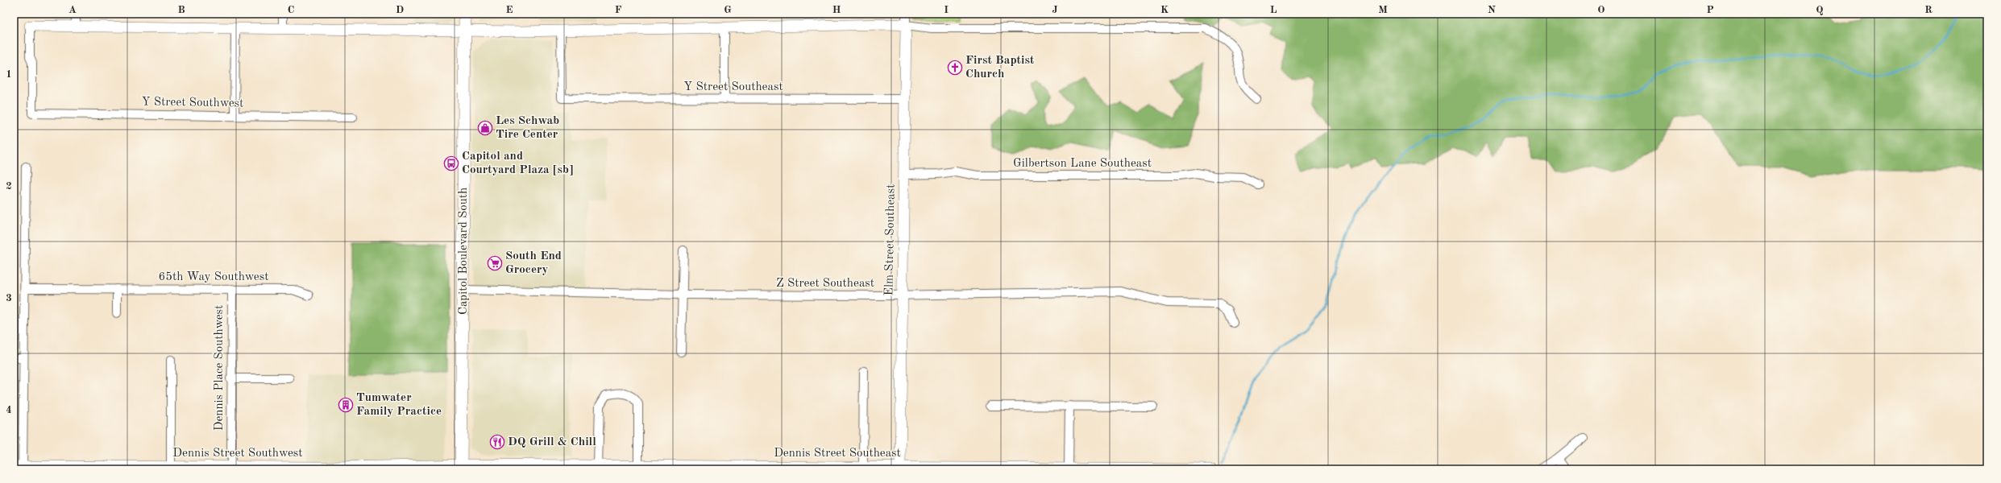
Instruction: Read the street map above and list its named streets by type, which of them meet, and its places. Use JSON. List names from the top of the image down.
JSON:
{
  "streets": {
    "main road": ["Capitol Boulevard South"],
    "street": [
      "Y Street Southeast",
      "Y Street Southwest",
      "Gilbertson Lane Southeast",
      "Elm Street Southeast",
      "65th Way Southwest",
      "Z Street Southeast",
      "Dennis Place Southwest",
      "Dennis Street Southwest",
      "Dennis Street Southeast"
    ]
  },
  "crossings": [
    ["Y Street Southeast", "Elm Street Southeast"],
    ["Gilbertson Lane Southeast", "Elm Street Southeast"],
    ["Elm Street Southeast", "Z Street Southeast"],
    ["Elm Street Southeast", "Dennis Street Southeast"],
    ["Capitol Boulevard South", "Z Street Southeast"],
    ["Capitol Boulevard South", "Dennis Street Southwest"],
    ["Capitol Boulevard South", "Dennis Street Southeast"],
    ["65th Way Southwest", "Dennis Place Southwest"],
    ["Dennis Place Southwest", "Dennis Street Southwest"],
    ["Dennis Street Southwest", "Dennis Street Southeast"]
  ],
  "places": {
    "church": ["First Baptist Church"],
    "shop": ["Les Schwab Tire Center"],
    "bus stop": ["Capitol and Courtyard Plaza [sb]"],
    "supermarket": ["South End Grocery"],
    "building": ["Tumwater Family Practice"],
    "restaurant": ["DQ Grill & Chill"]
  },
  "grid": {
    "columns": [
      "A",
      "B",
      "C",
      "D",
      "E",
      "F",
      "G",
      "H",
      "I",
      "J",
      "K",
      "L",
      "M",
      "N",
      "O",
      "P",
      "Q",
      "R"
    ],
    "rows": [
      "1",
      "2",
      "3",
      "4"
    ]
  }
}
